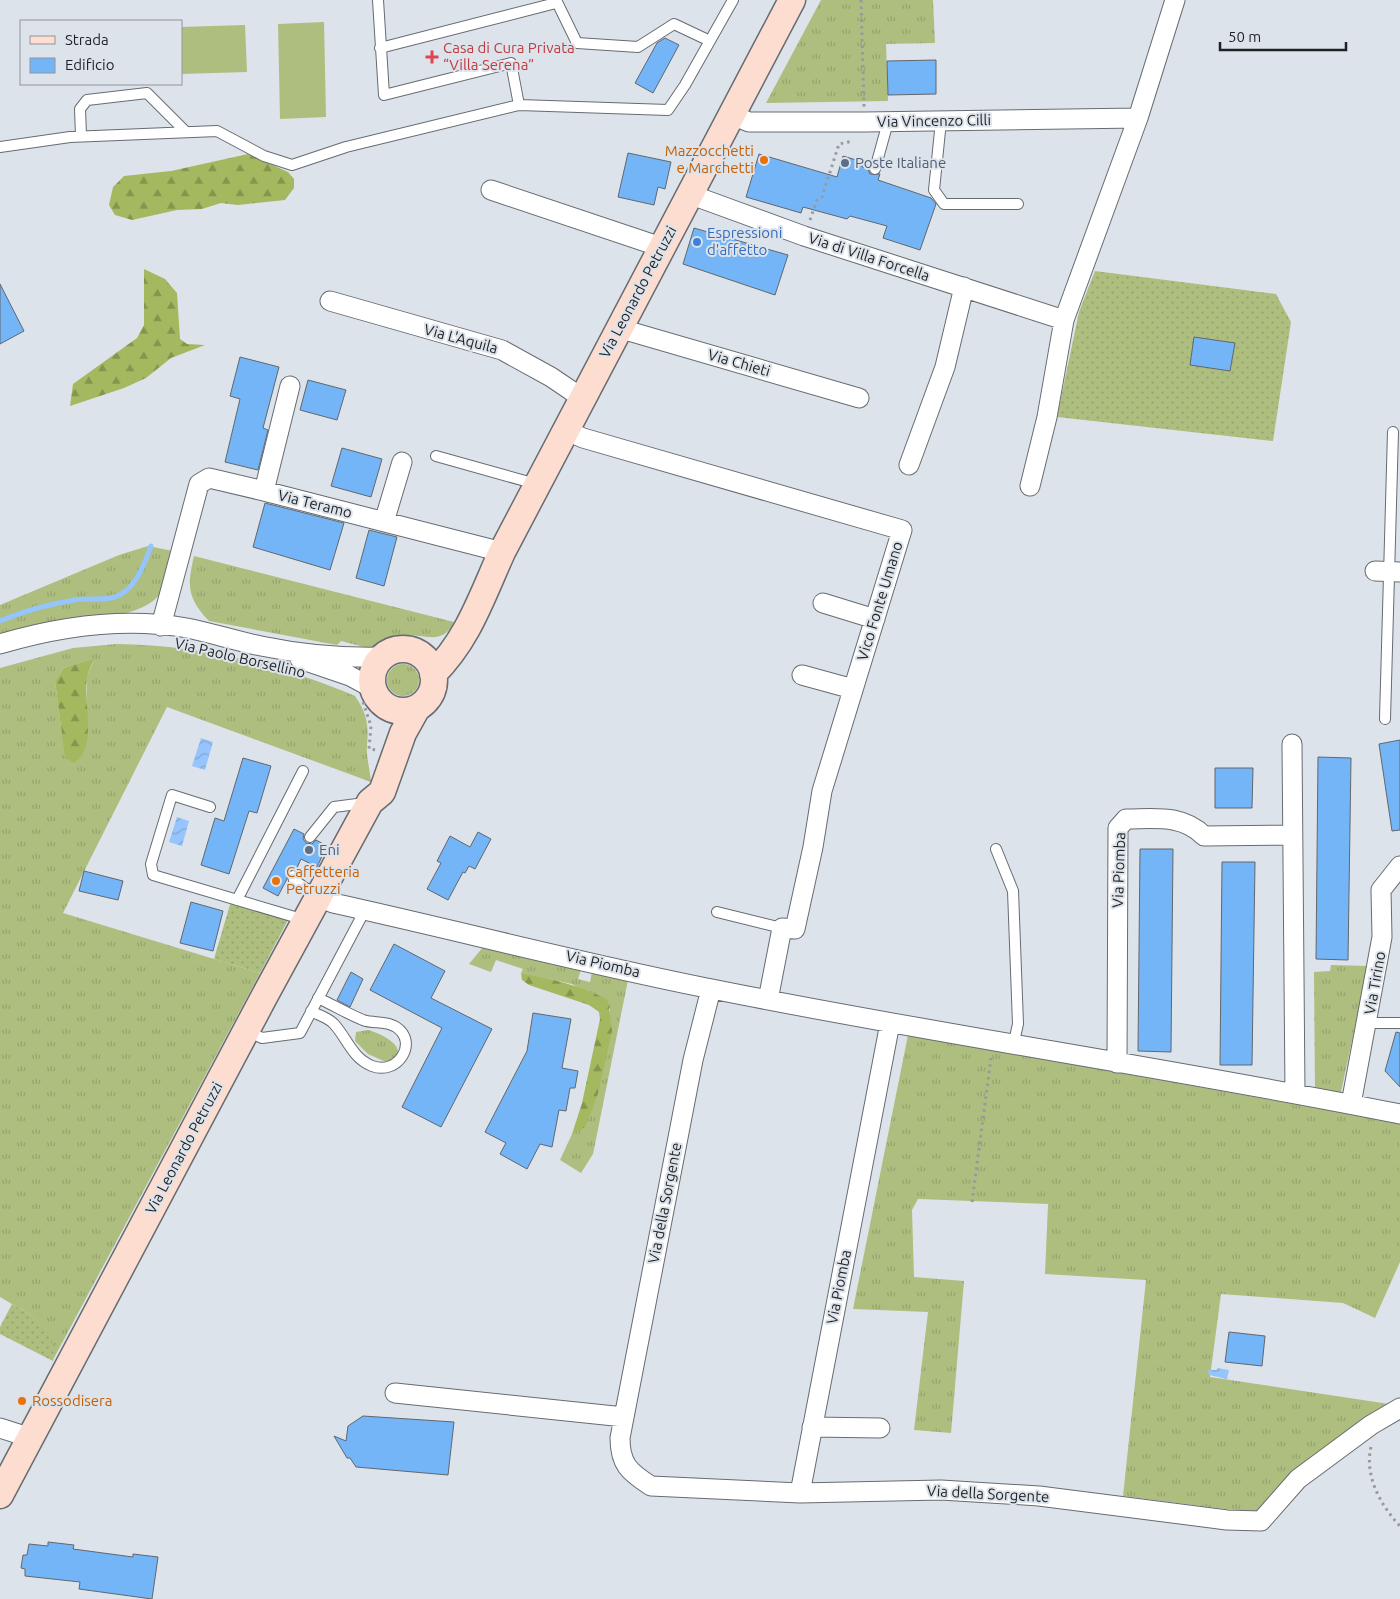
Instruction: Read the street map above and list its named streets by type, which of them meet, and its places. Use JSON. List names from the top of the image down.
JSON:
{
  "streets": {
    "main road": ["Via Leonardo Petruzzi"],
    "street": [
      "Via Vincenzo Cilli",
      "Via di Villa Forcella",
      "Via L'Aquila",
      "Via Chieti",
      "Via Teramo",
      "Vico Fonte Umano",
      "Via Paolo Borsellino",
      "Via Piomba",
      "Via Tirino",
      "Via della Sorgente"
    ]
  },
  "crossings": [
    ["Via Vincenzo Cilli", "Via Leonardo Petruzzi"],
    ["Via di Villa Forcella", "Via Leonardo Petruzzi"],
    ["Via Leonardo Petruzzi", "Via L'Aquila"],
    ["Via Leonardo Petruzzi", "Via Chieti"],
    ["Via Leonardo Petruzzi", "Via Teramo"],
    ["Via Leonardo Petruzzi", "Vico Fonte Umano"],
    ["Via Leonardo Petruzzi", "Via Paolo Borsellino"],
    ["Via Leonardo Petruzzi", "Via Piomba"],
    ["Via Piomba", "Via Tirino"],
    ["Via Piomba", "Via della Sorgente"]
  ],
  "places": {
    "health": ["Casa di Cura Privata “Villa Serena”"],
    "other": [
      "Mazzocchetti e Marchetti",
      "Poste Italiane",
      "Espressioni d'affetto",
      "Eni",
      "Caffetteria Petruzzi",
      "Rossodisera"
    ]
  },
  "legend": ["Strada", "Edificio"],
  "scale_bar": "50 m"
}
